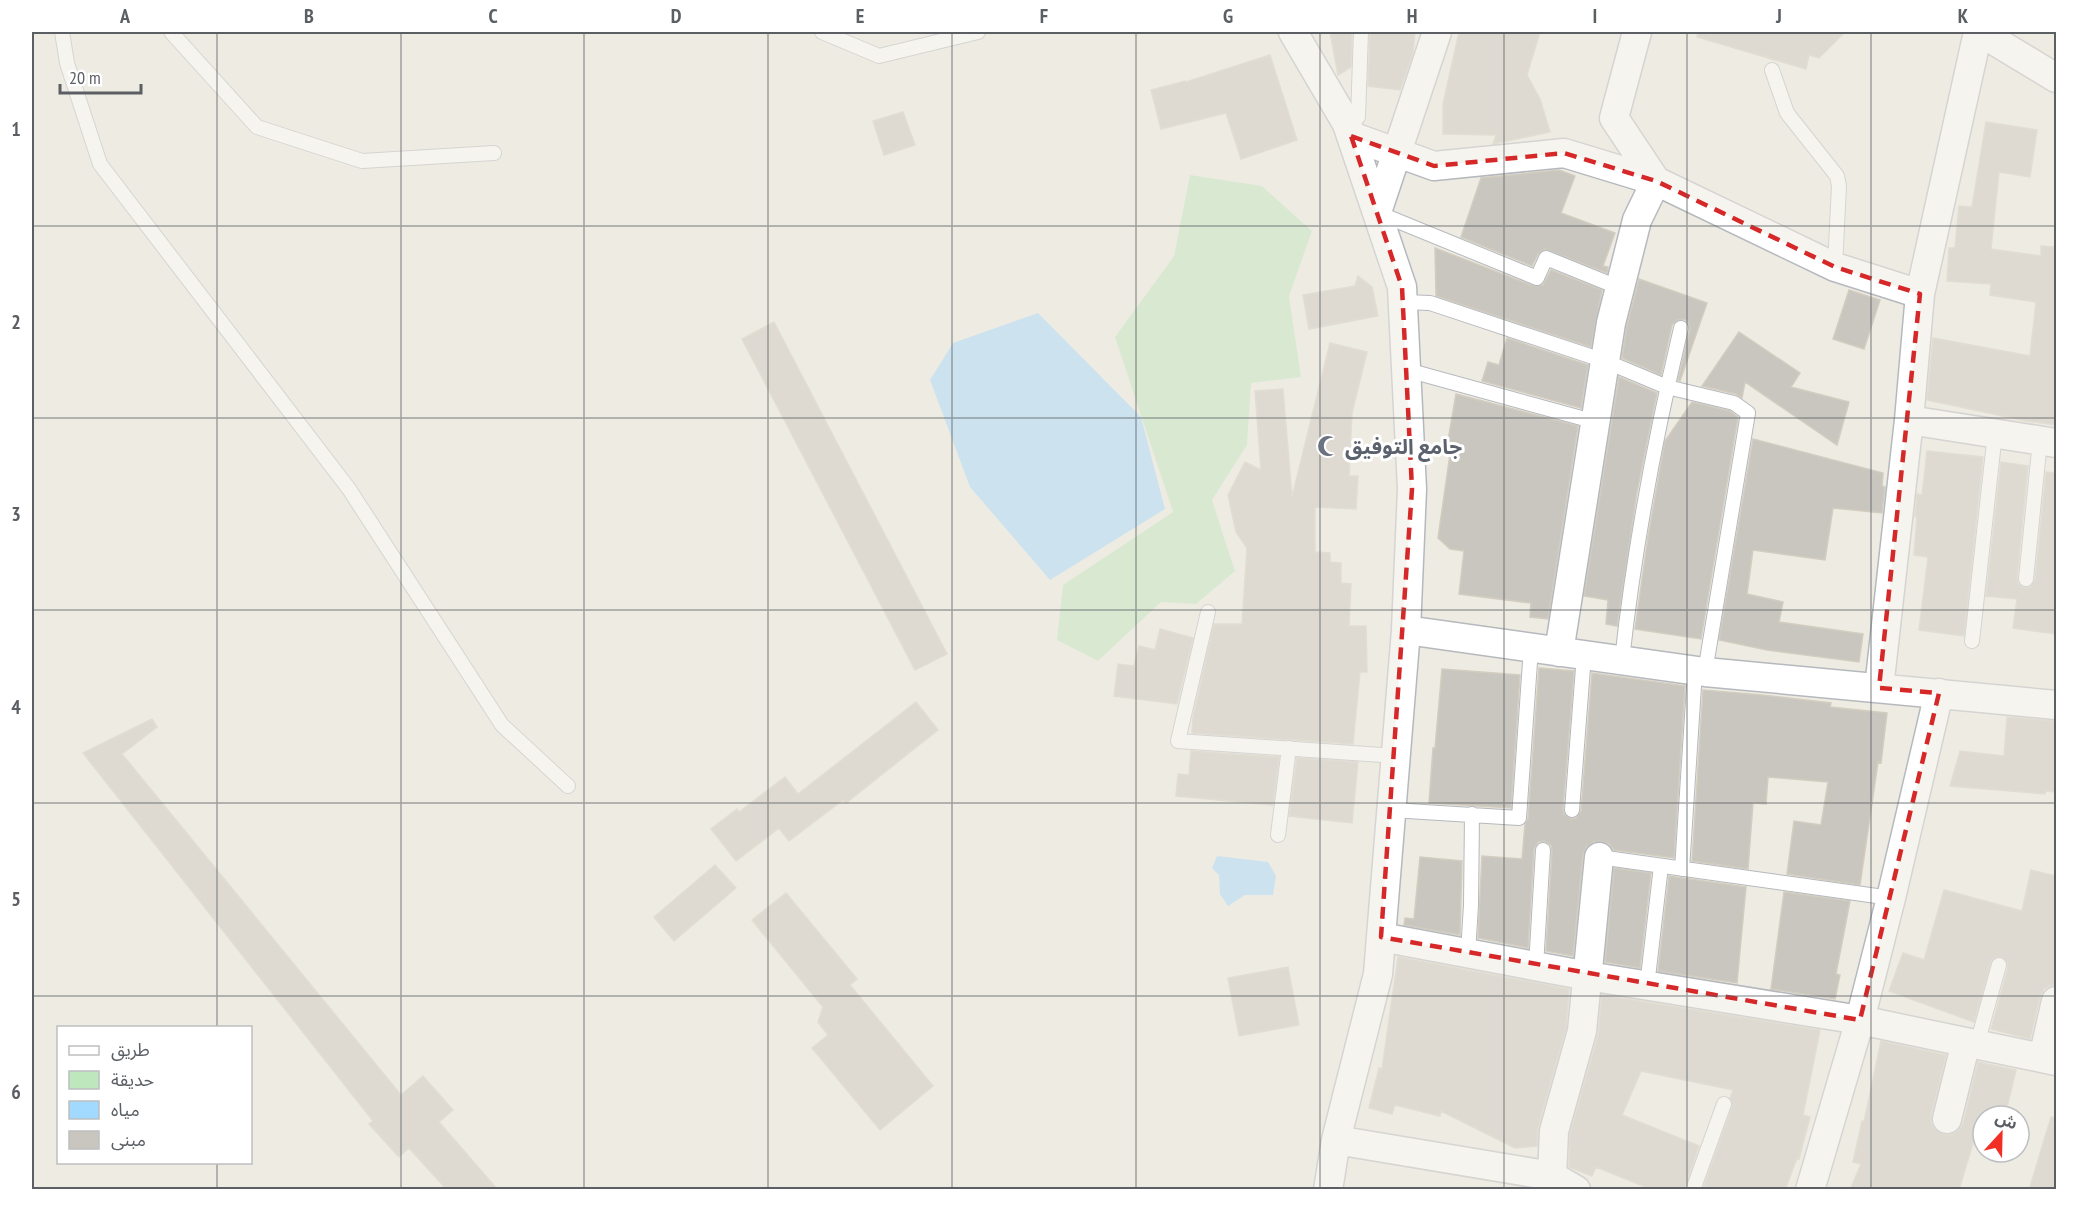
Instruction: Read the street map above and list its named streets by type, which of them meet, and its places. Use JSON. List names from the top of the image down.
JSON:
{
  "places": {
    "mosque": ["جامع التوفيق"]
  },
  "legend": [
    "طريق",
    "حديقة",
    "مياه",
    "مبنى"
  ],
  "scale_bar": "20 m",
  "north": "top",
  "grid": {
    "columns": [
      "A",
      "B",
      "C",
      "D",
      "E",
      "F",
      "G",
      "H",
      "I",
      "J",
      "K"
    ],
    "rows": [
      "1",
      "2",
      "3",
      "4",
      "5",
      "6"
    ]
  }
}
